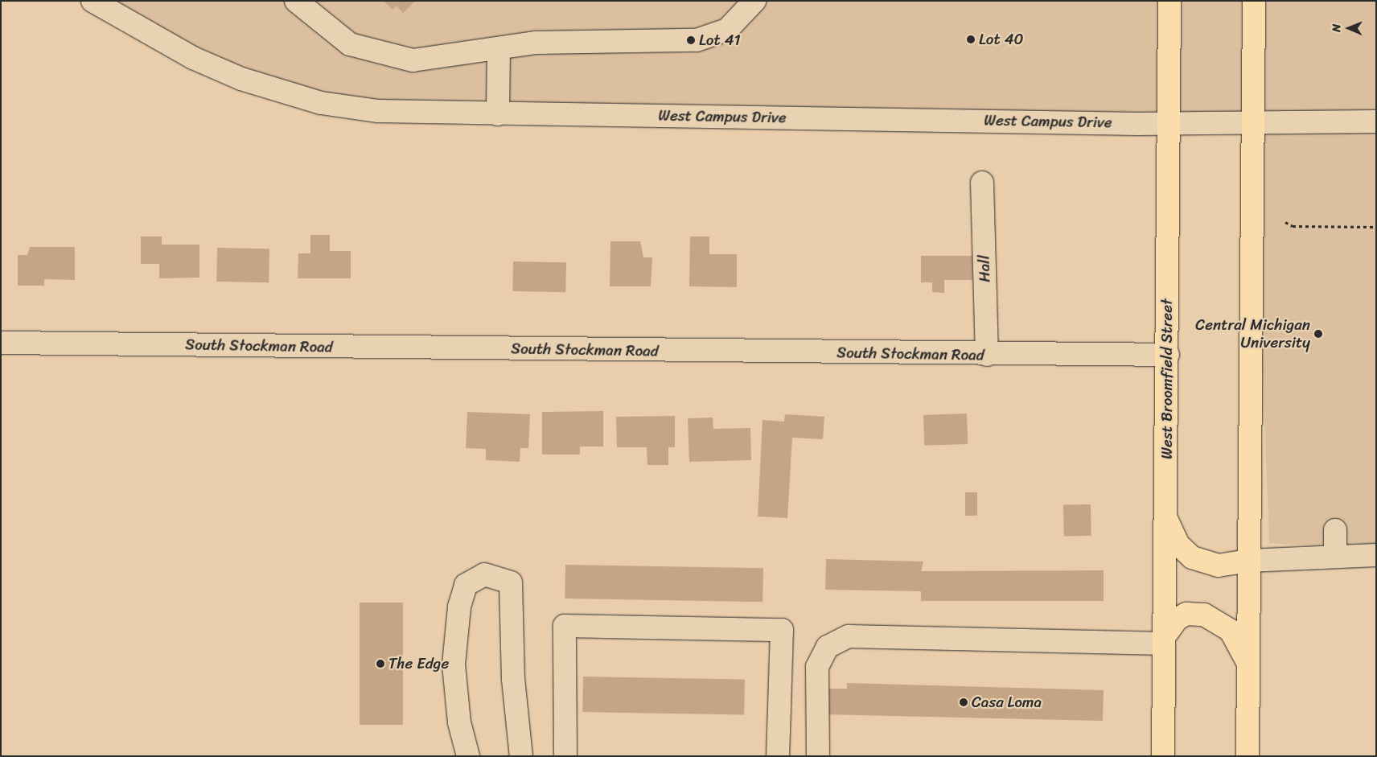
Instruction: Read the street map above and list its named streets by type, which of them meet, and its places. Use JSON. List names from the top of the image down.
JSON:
{
  "streets": {
    "main road": ["West Broomfield Street"],
    "street": ["West Campus Drive", "Hall", "South Stockman Road"]
  },
  "crossings": [
    ["West Campus Drive", "West Broomfield Street"],
    ["Hall", "South Stockman Road"],
    ["South Stockman Road", "West Broomfield Street"]
  ],
  "places": [
    "Lot 40",
    "Lot 41",
    "Central Michigan University",
    "The Edge",
    "Casa Loma"
  ],
  "north": "left"
}
